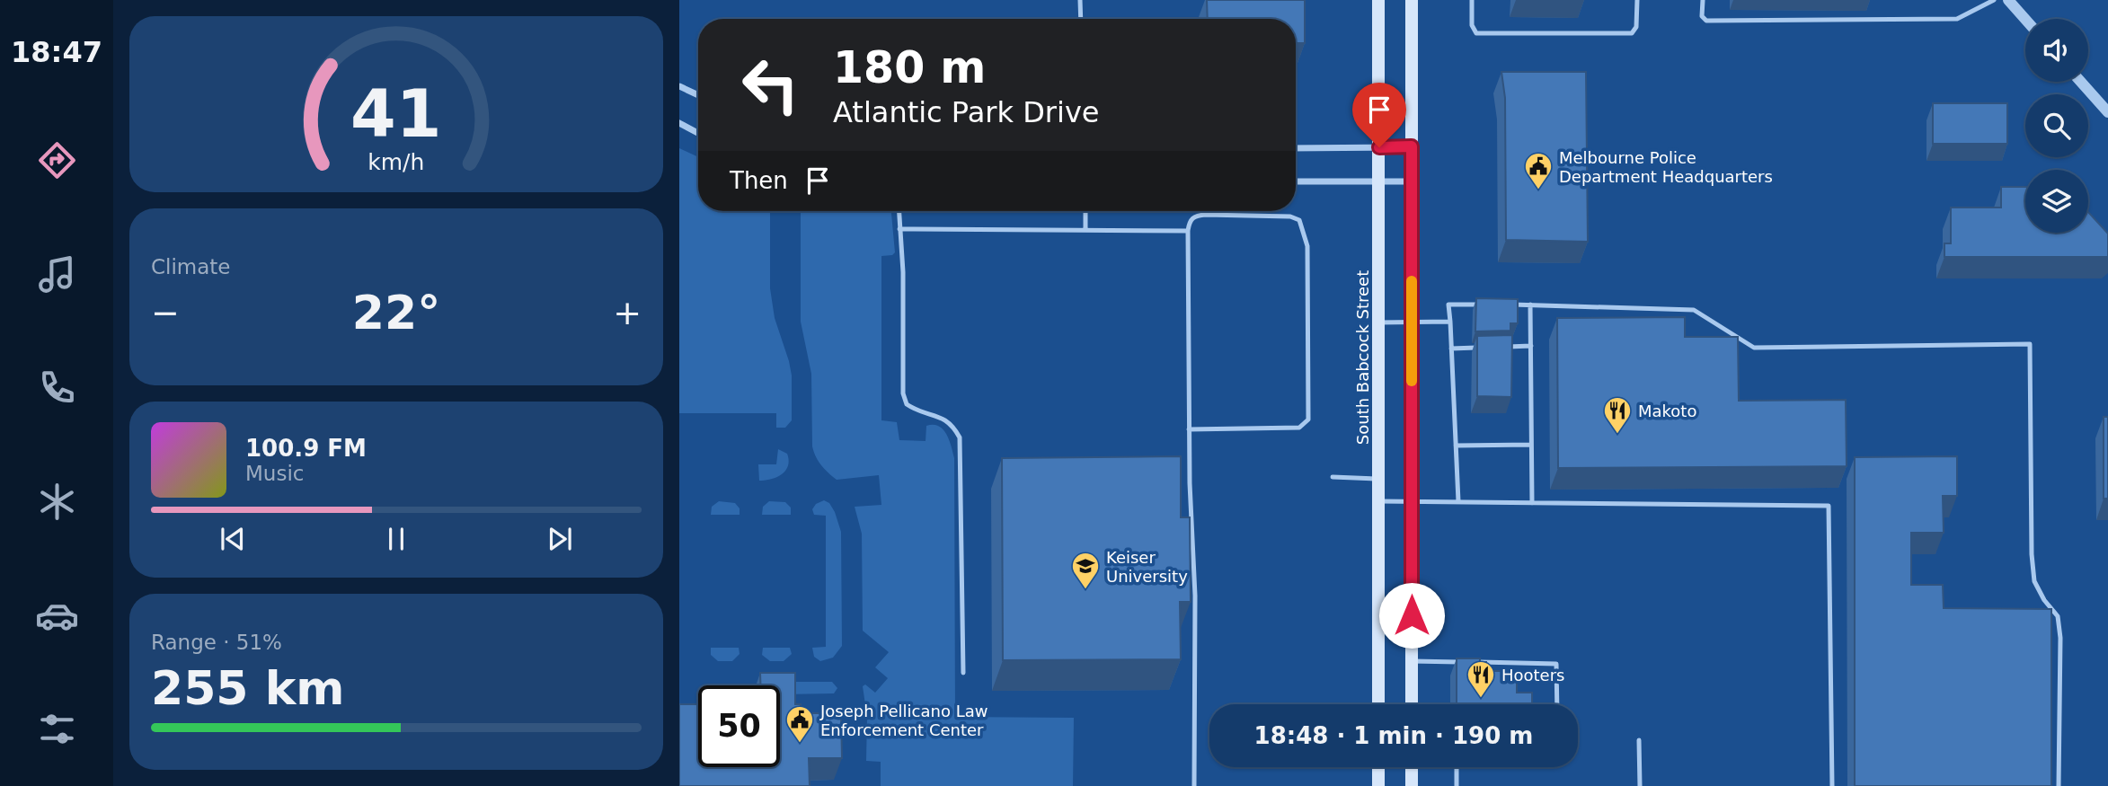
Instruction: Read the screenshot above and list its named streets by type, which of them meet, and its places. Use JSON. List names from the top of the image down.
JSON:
{
  "streets": {
    "main road": ["South Babcock Street"]
  },
  "places": {
    "public building": ["Melbourne Police Department Headquarters", "Joseph Pellicano Law Enforcement Center"],
    "restaurant": ["Makoto", "Hooters"],
    "school or university": ["Keiser University"]
  },
  "page": {
    "tabs": "18:47",
    "turn": ["180 m", "Atlantic Park Drive"],
    "then": "Then",
    "tile": [
      "Climate",
      ["Range · 51%", "255 km"]
    ],
    "heat": ["−", "22°", "+"],
    "song": ["100.9 FM", "Music"],
    "limit": "50",
    "trip": "18:48 · 1 min · 190 m",
    "gauge": ["41", "km/h"]
  }
}
